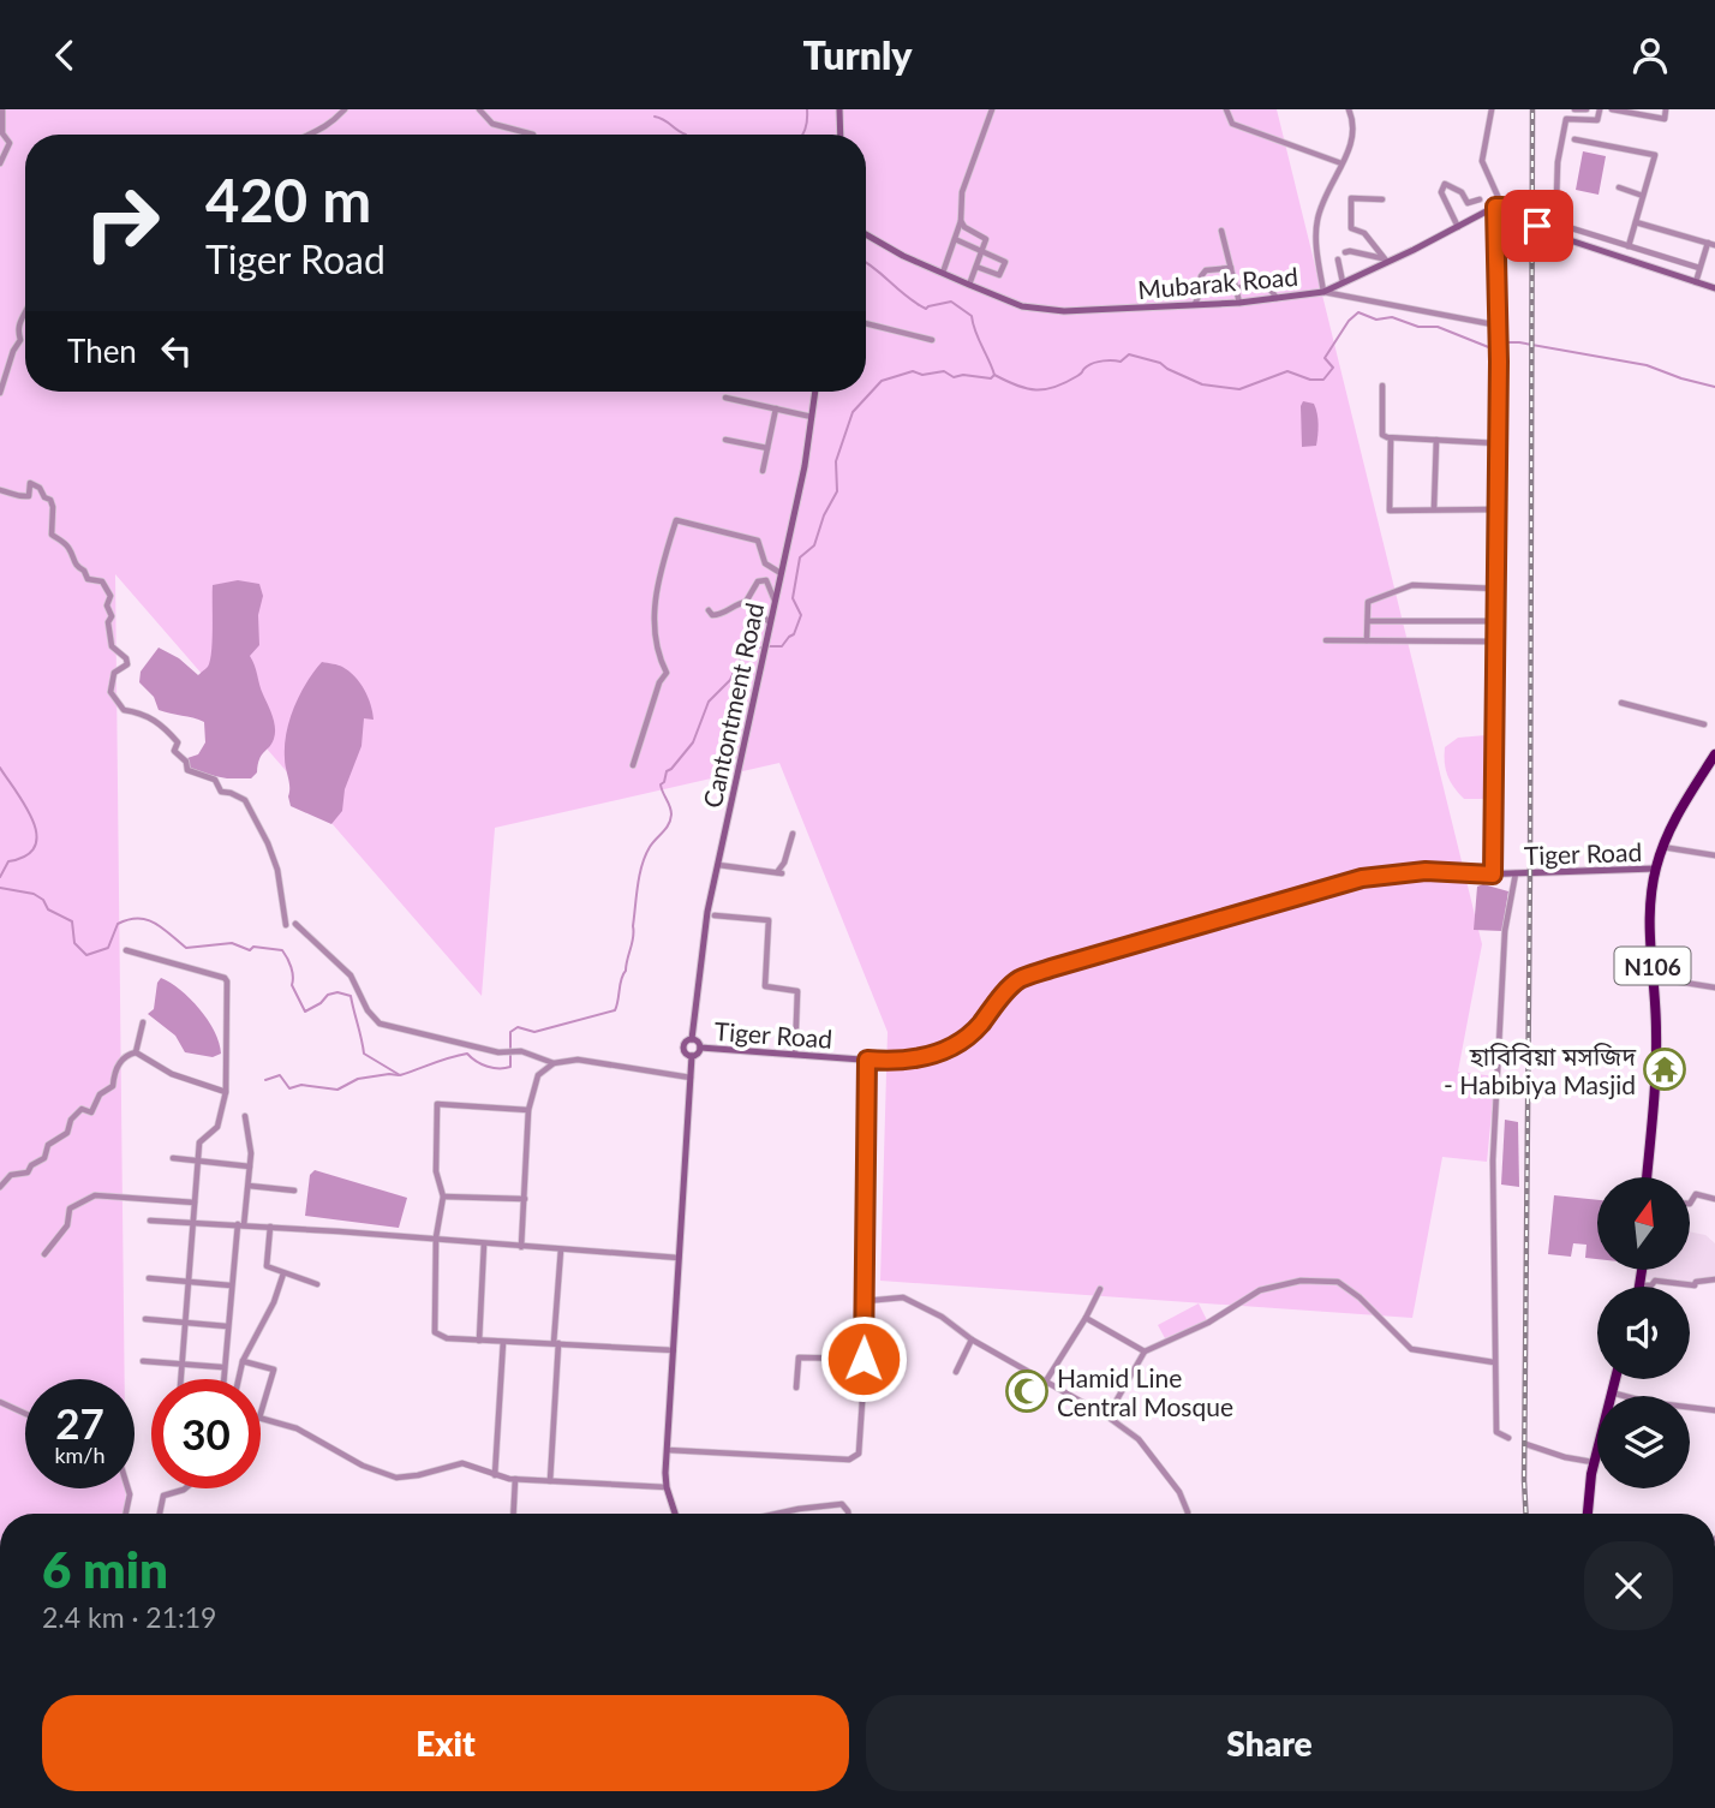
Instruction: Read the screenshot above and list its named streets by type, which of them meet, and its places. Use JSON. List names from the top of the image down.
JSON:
{
  "streets": {
    "highway": ["N106"],
    "street": ["Mubarak Road", "Cantontment Road", "Tiger Road"]
  },
  "crossings": [
    ["Cantontment Road", "Tiger Road"],
    ["Tiger Road", "N106"]
  ],
  "places": {
    "temple": ["হাবিবিয়া মসজিদ - Habibiya Masjid"],
    "mosque": ["Hamid Line Central Mosque"]
  },
  "north": "top",
  "page": {
    "header": "Turnly",
    "turn": ["420 m", "Tiger Road"],
    "then": "Then",
    "speed": "27 km/h",
    "limit": "30",
    "heading": ["6 min", "2.4 km · 21:19"],
    "buttons": ["Exit", "Share"]
  }
}
